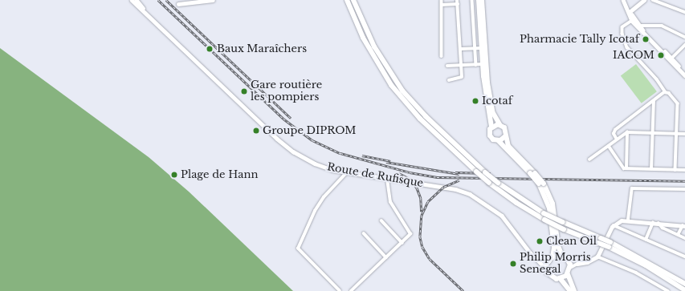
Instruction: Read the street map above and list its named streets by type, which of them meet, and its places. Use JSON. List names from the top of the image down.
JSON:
{
  "streets": {
    "main road": ["Route de Rufisque"]
  },
  "places": [
    "Pharmacie Tally Icotaf",
    "Baux Maraîchers",
    "IACOM",
    "Gare routière les pompiers",
    "Icotaf",
    "Groupe DIPROM",
    "Plage de Hann",
    "Clean Oil",
    "Philip Morris Senegal"
  ]
}
